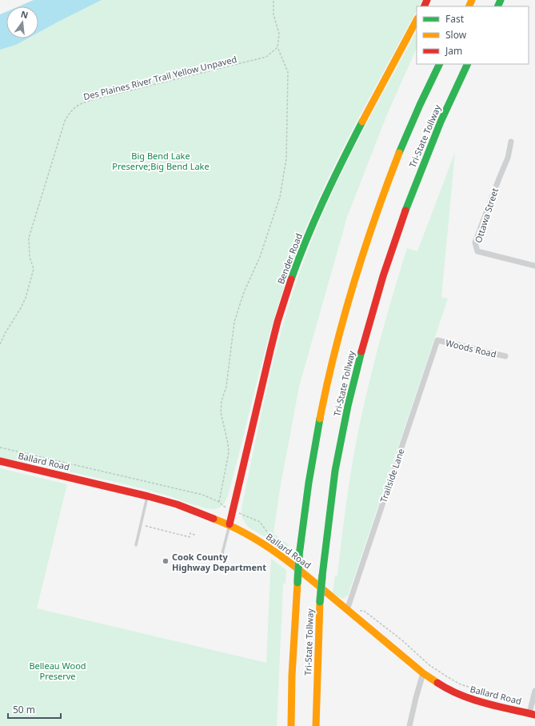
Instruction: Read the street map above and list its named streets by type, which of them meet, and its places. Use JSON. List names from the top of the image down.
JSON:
{
  "streets": {
    "main road": ["Tri-State Tollway", "Bender Road", "Ballard Road"],
    "street": ["Ottawa Street", "Woods Road", "Trailside Lane"],
    "path": ["Des Plaines River Trail Yellow Unpaved"]
  },
  "crossings": [
    ["Bender Road", "Ballard Road"],
    ["Woods Road", "Trailside Lane"],
    ["Ballard Road", "Trailside Lane"]
  ],
  "parks": ["Big Bend Lake Preserve;Big Bend Lake", "Belleau Wood Preserve"],
  "places": ["Cook County Highway Department"],
  "legend": ["Fast", "Slow", "Jam"],
  "scale_bar": "50 m",
  "north": "top"
}
